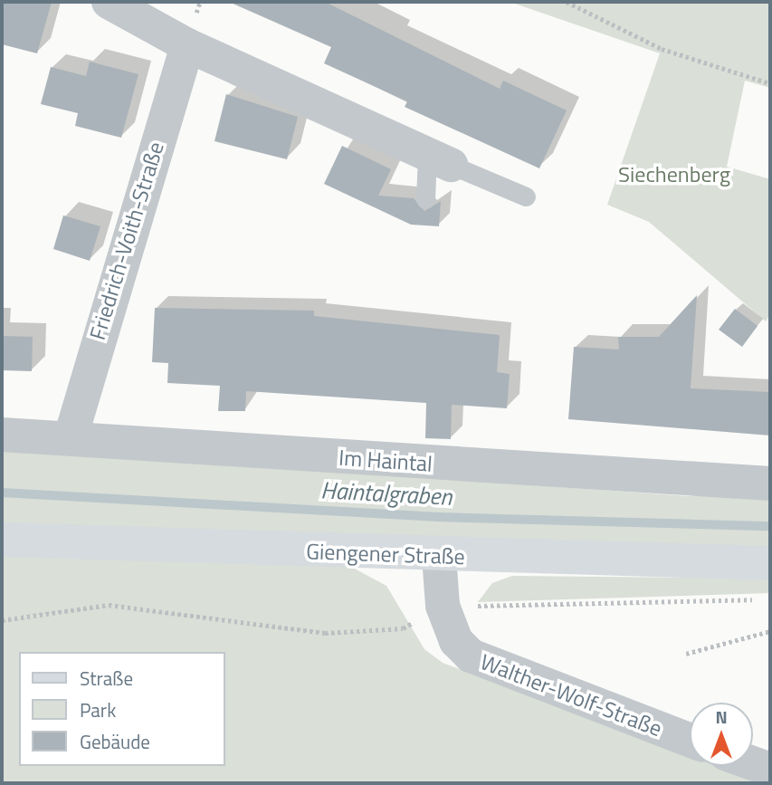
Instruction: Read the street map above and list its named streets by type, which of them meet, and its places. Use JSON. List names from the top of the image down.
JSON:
{
  "streets": {
    "main road": ["Giengener Straße"],
    "street": ["Friedrich-Voith-Straße", "Im Haintal", "Walther-Wolf-Straße"]
  },
  "crossings": [
    ["Friedrich-Voith-Straße", "Im Haintal"],
    ["Giengener Straße", "Walther-Wolf-Straße"]
  ],
  "water": ["Haintalgraben"],
  "parks": ["Siechenberg"],
  "legend": ["Straße", "Park", "Gebäude"],
  "north": "top"
}
